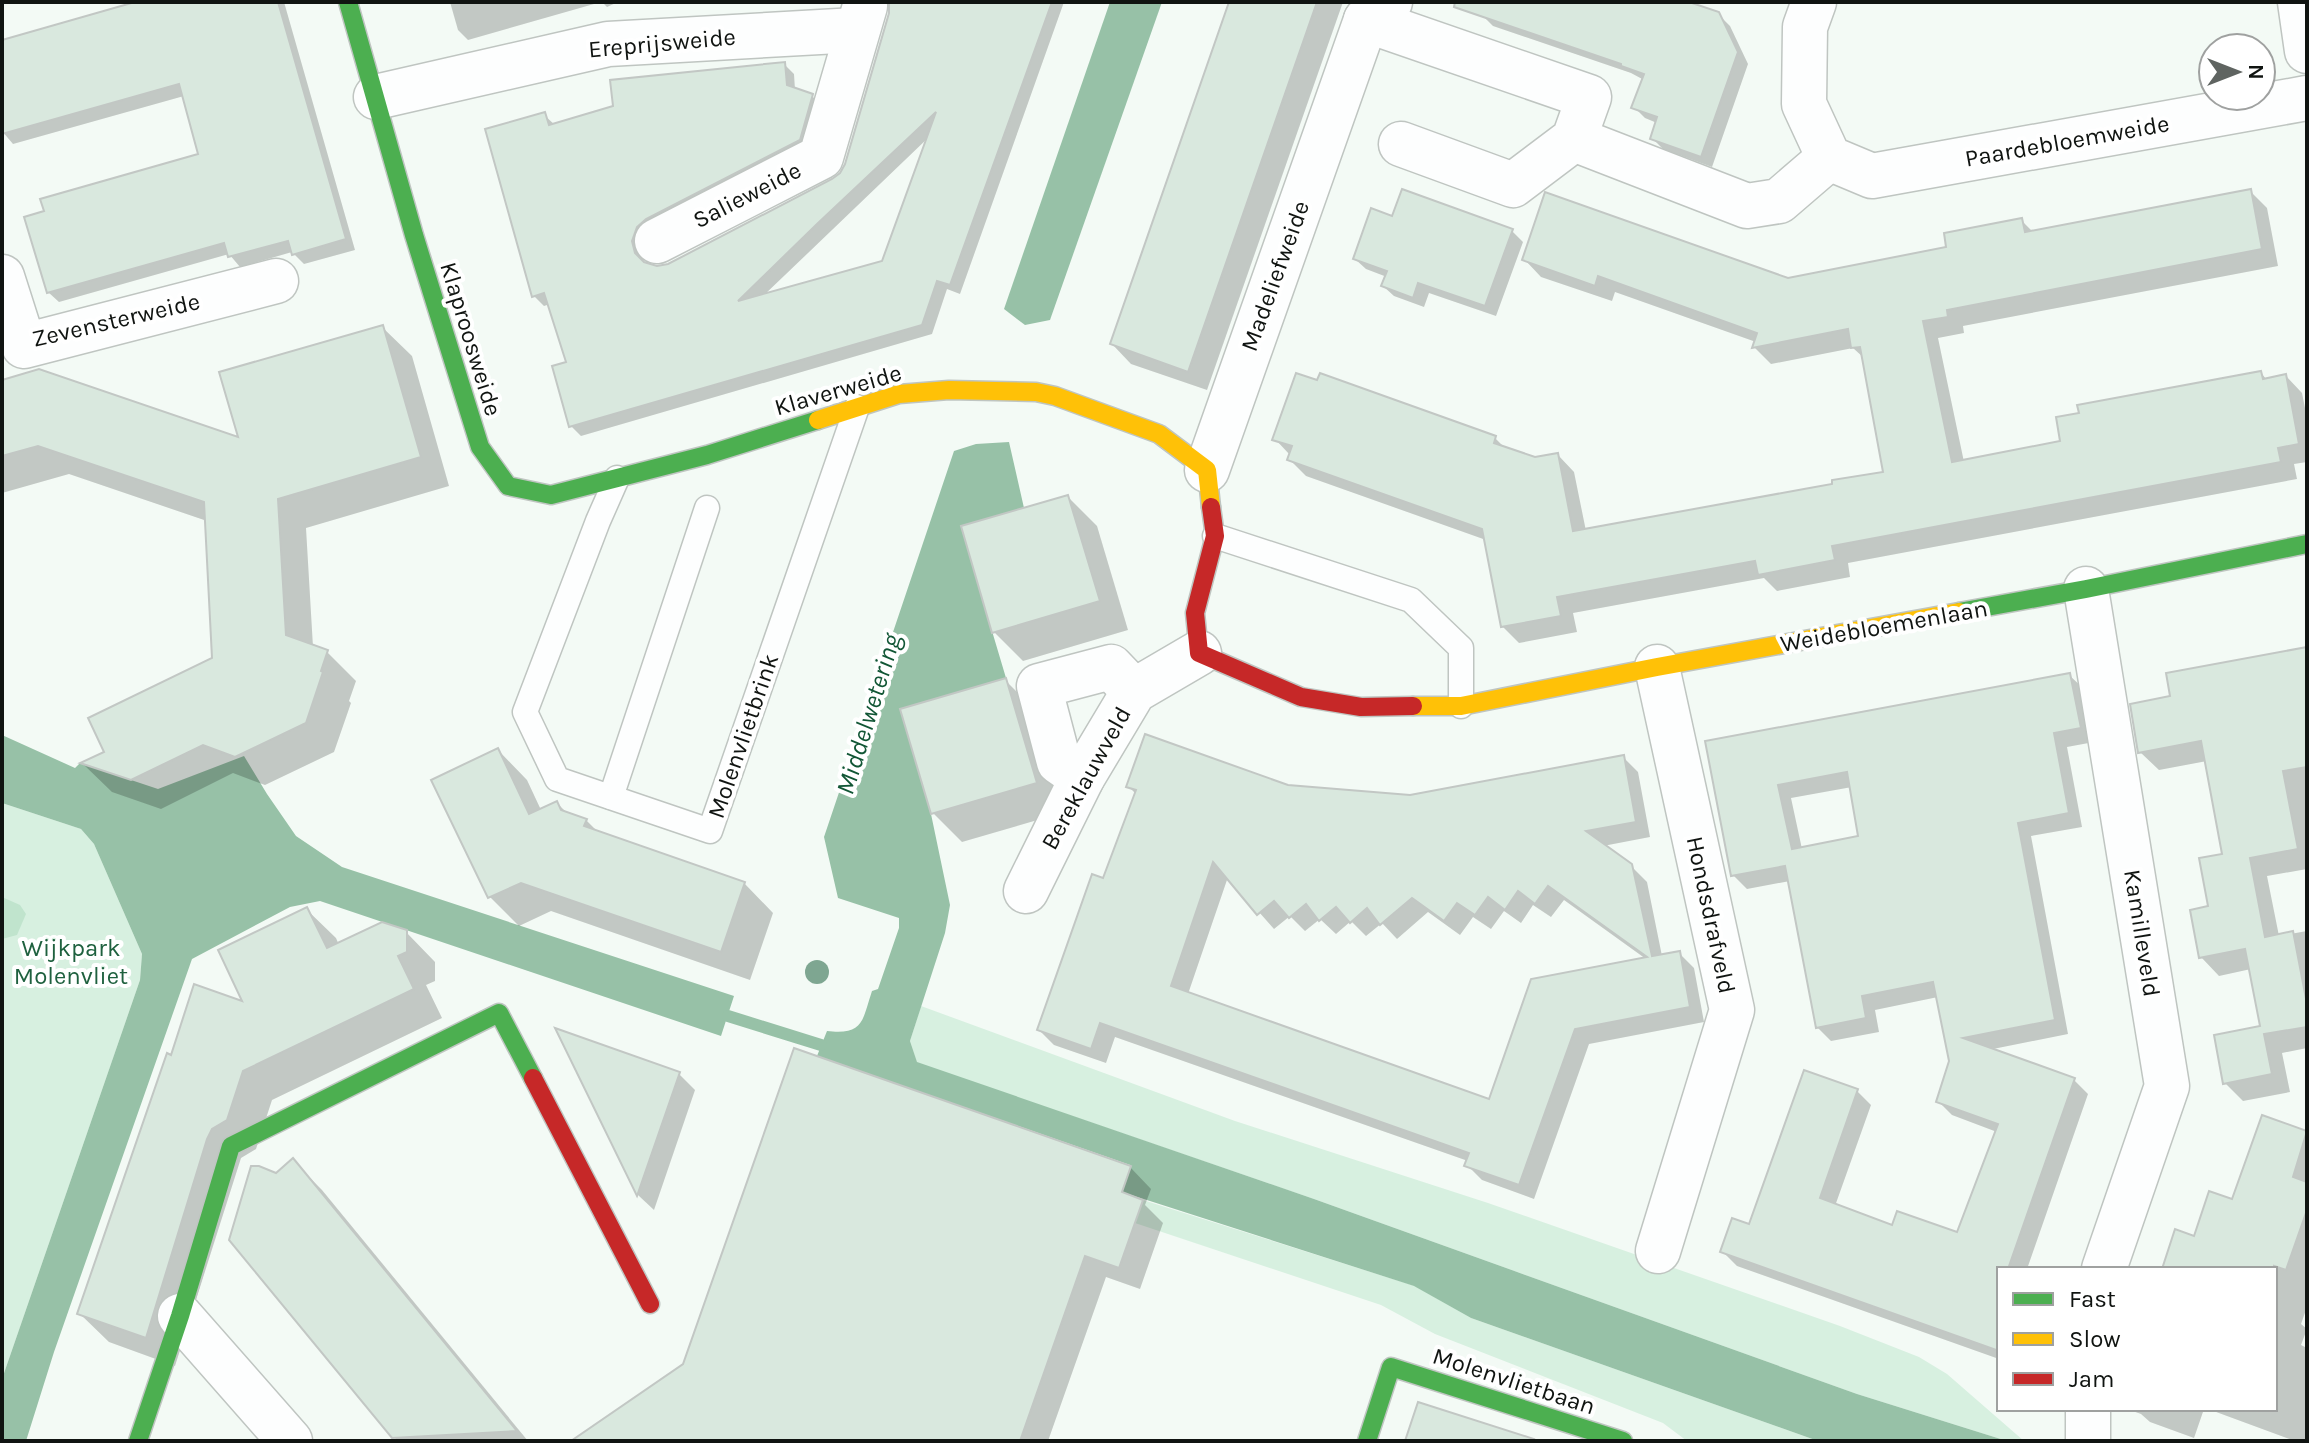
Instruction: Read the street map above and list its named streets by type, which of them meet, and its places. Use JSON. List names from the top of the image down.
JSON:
{
  "streets": {
    "street": [
      "Ereprijsweide",
      "Paardebloemweide",
      "Salieweide",
      "Madeliefweide",
      "Zevensterweide",
      "Klaproosweide",
      "Klaverweide",
      "Weidebloemenlaan",
      "Bereklauwveld",
      "Hondsdrafveld",
      "Kamilleveld",
      "Molenvlietbaan"
    ],
    "lane": ["Molenvlietbrink"]
  },
  "crossings": [
    ["Ereprijsweide", "Salieweide"],
    ["Ereprijsweide", "Klaproosweide"],
    ["Madeliefweide", "Klaverweide"],
    ["Klaproosweide", "Klaverweide"],
    ["Klaproosweide", "Molenvlietbrink"],
    ["Klaverweide", "Molenvlietbrink"],
    ["Weidebloemenlaan", "Bereklauwveld"],
    ["Weidebloemenlaan", "Hondsdrafveld"],
    ["Weidebloemenlaan", "Kamilleveld"]
  ],
  "water": ["Middelwetering"],
  "parks": ["Wijkpark Molenvliet"],
  "legend": ["Fast", "Slow", "Jam"],
  "north": "right"
}
